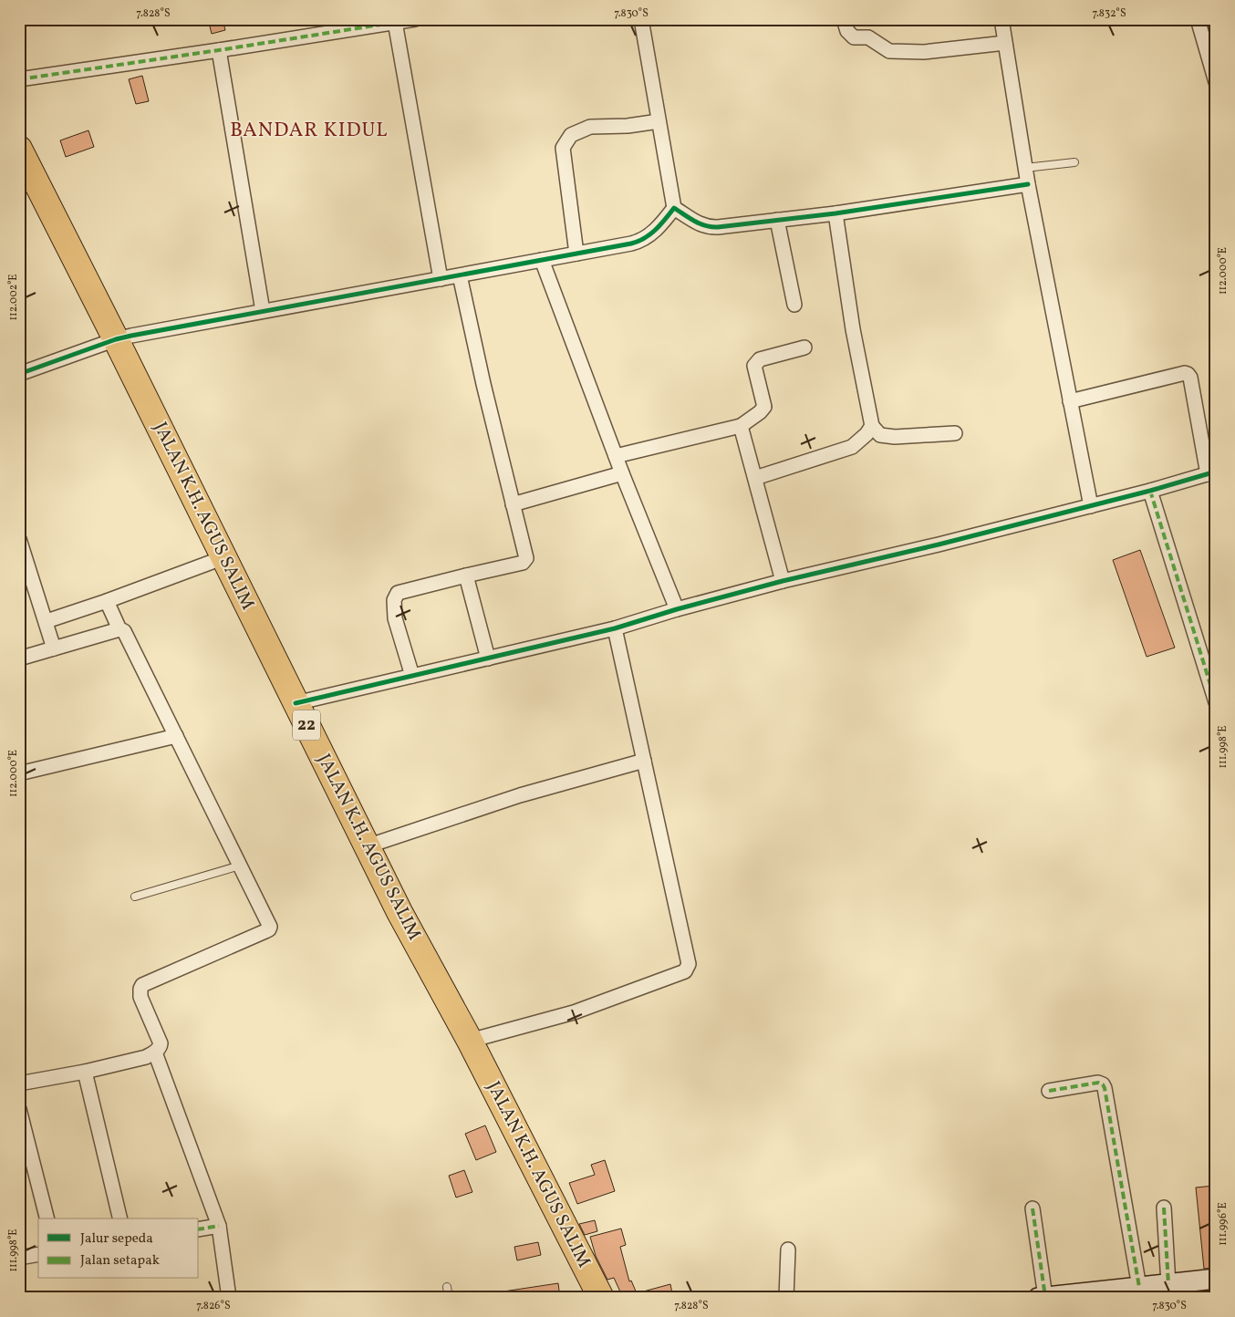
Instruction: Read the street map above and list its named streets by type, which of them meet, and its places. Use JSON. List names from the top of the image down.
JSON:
{
  "streets": {
    "highway": ["JALAN K.H. AGUS SALIM", "22"]
  },
  "districts": ["BANDAR KIDUL"],
  "legend": ["Jalur sepeda", "Jalan setapak"],
  "coordinates": [
    "7.828°S",
    "7.830°S",
    "7.832°S",
    "112.000°E",
    "112.002°E",
    "111.998°E",
    "111.996°E",
    "7.826°S"
  ]
}
